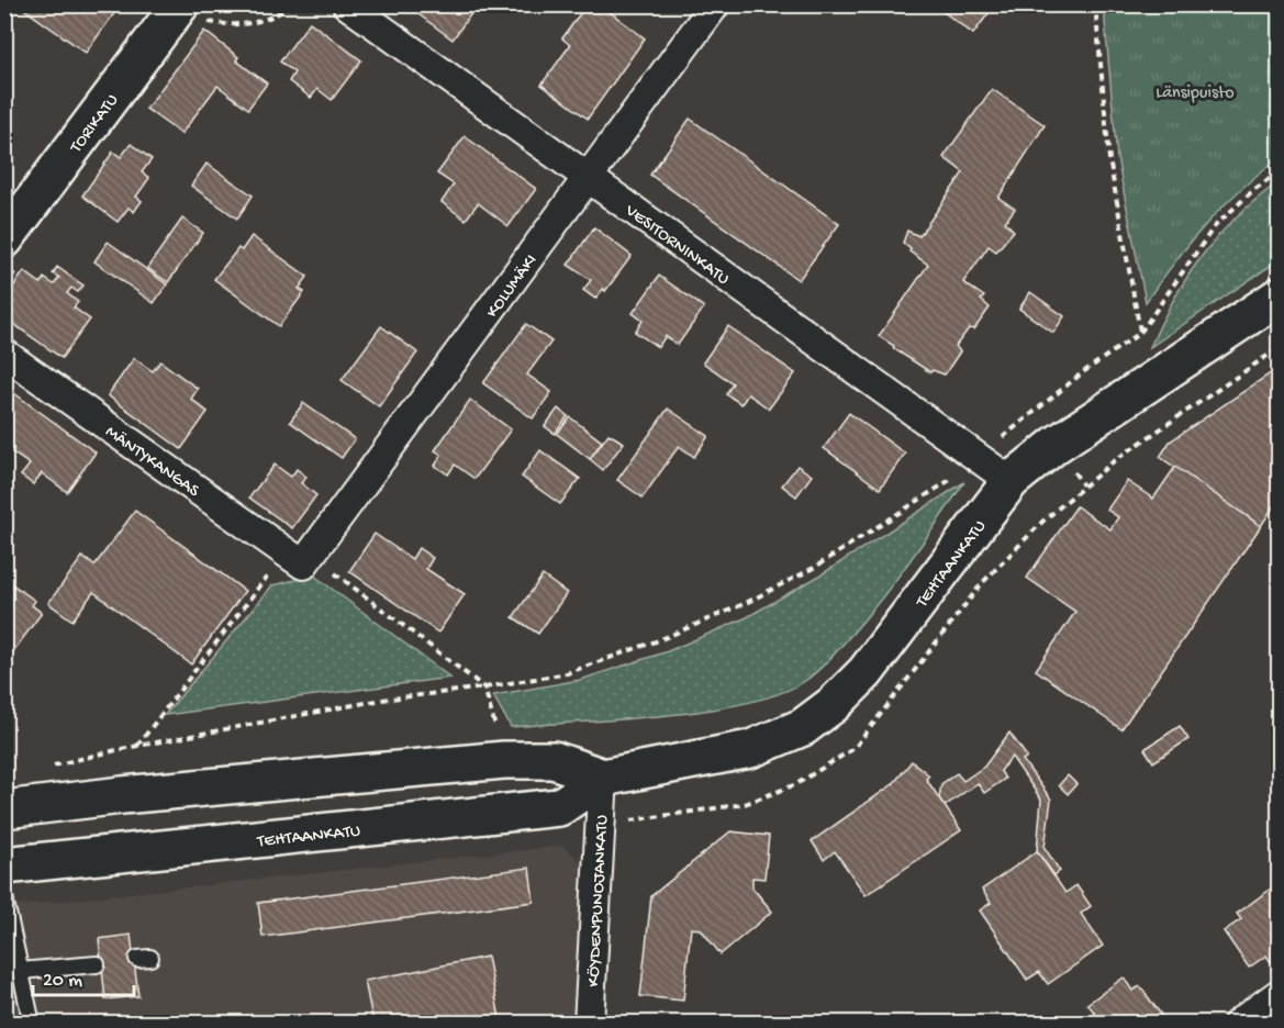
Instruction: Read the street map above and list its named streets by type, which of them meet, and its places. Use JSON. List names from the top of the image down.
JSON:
{
  "streets": {
    "main road": ["TORIKATU", "TEHTAANKATU"],
    "street": [
      "VESITORNINKATU",
      "KOLUMÄKI",
      "MÄNTYKANGAS",
      "KÖYDENPUNOJANKATU"
    ]
  },
  "crossings": [
    ["VESITORNINKATU", "KOLUMÄKI"],
    ["VESITORNINKATU", "TEHTAANKATU"],
    ["KOLUMÄKI", "MÄNTYKANGAS"],
    ["TEHTAANKATU", "KÖYDENPUNOJANKATU"]
  ],
  "parks": ["Länsipuisto"],
  "scale_bar": "20 m"
}
